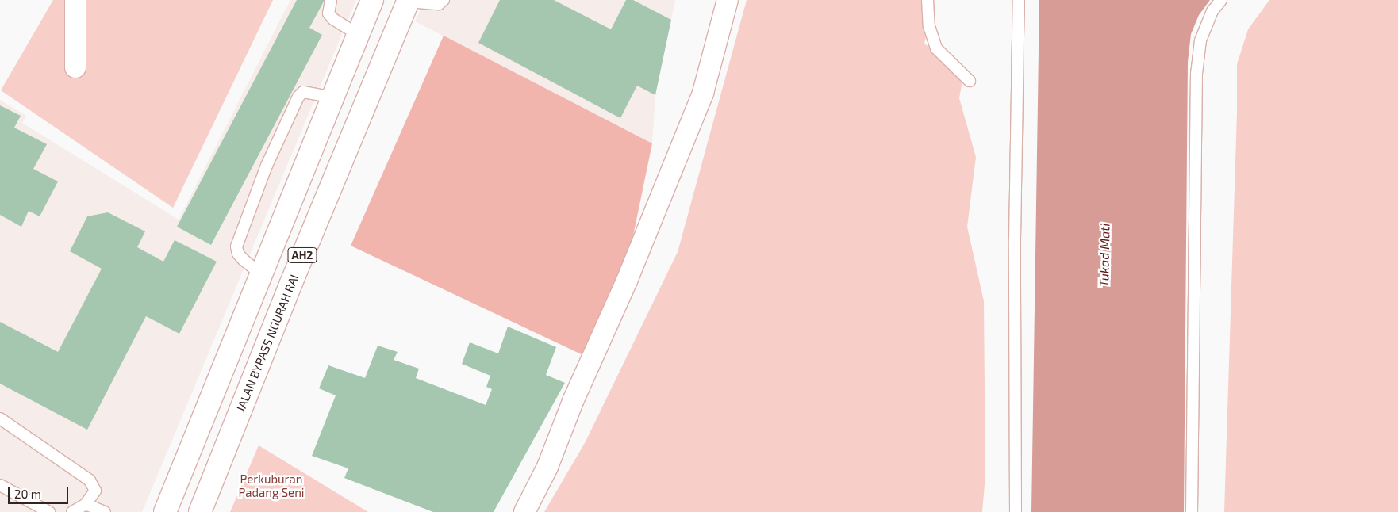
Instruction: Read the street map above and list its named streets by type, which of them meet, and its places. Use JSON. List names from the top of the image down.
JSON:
{
  "streets": {
    "highway": ["AH2", "JALAN BYPASS NGURAH RAI"]
  },
  "water": ["Tukad Mati"],
  "parks": ["Perkuburan Padang Seni"],
  "scale_bar": "20 m"
}
